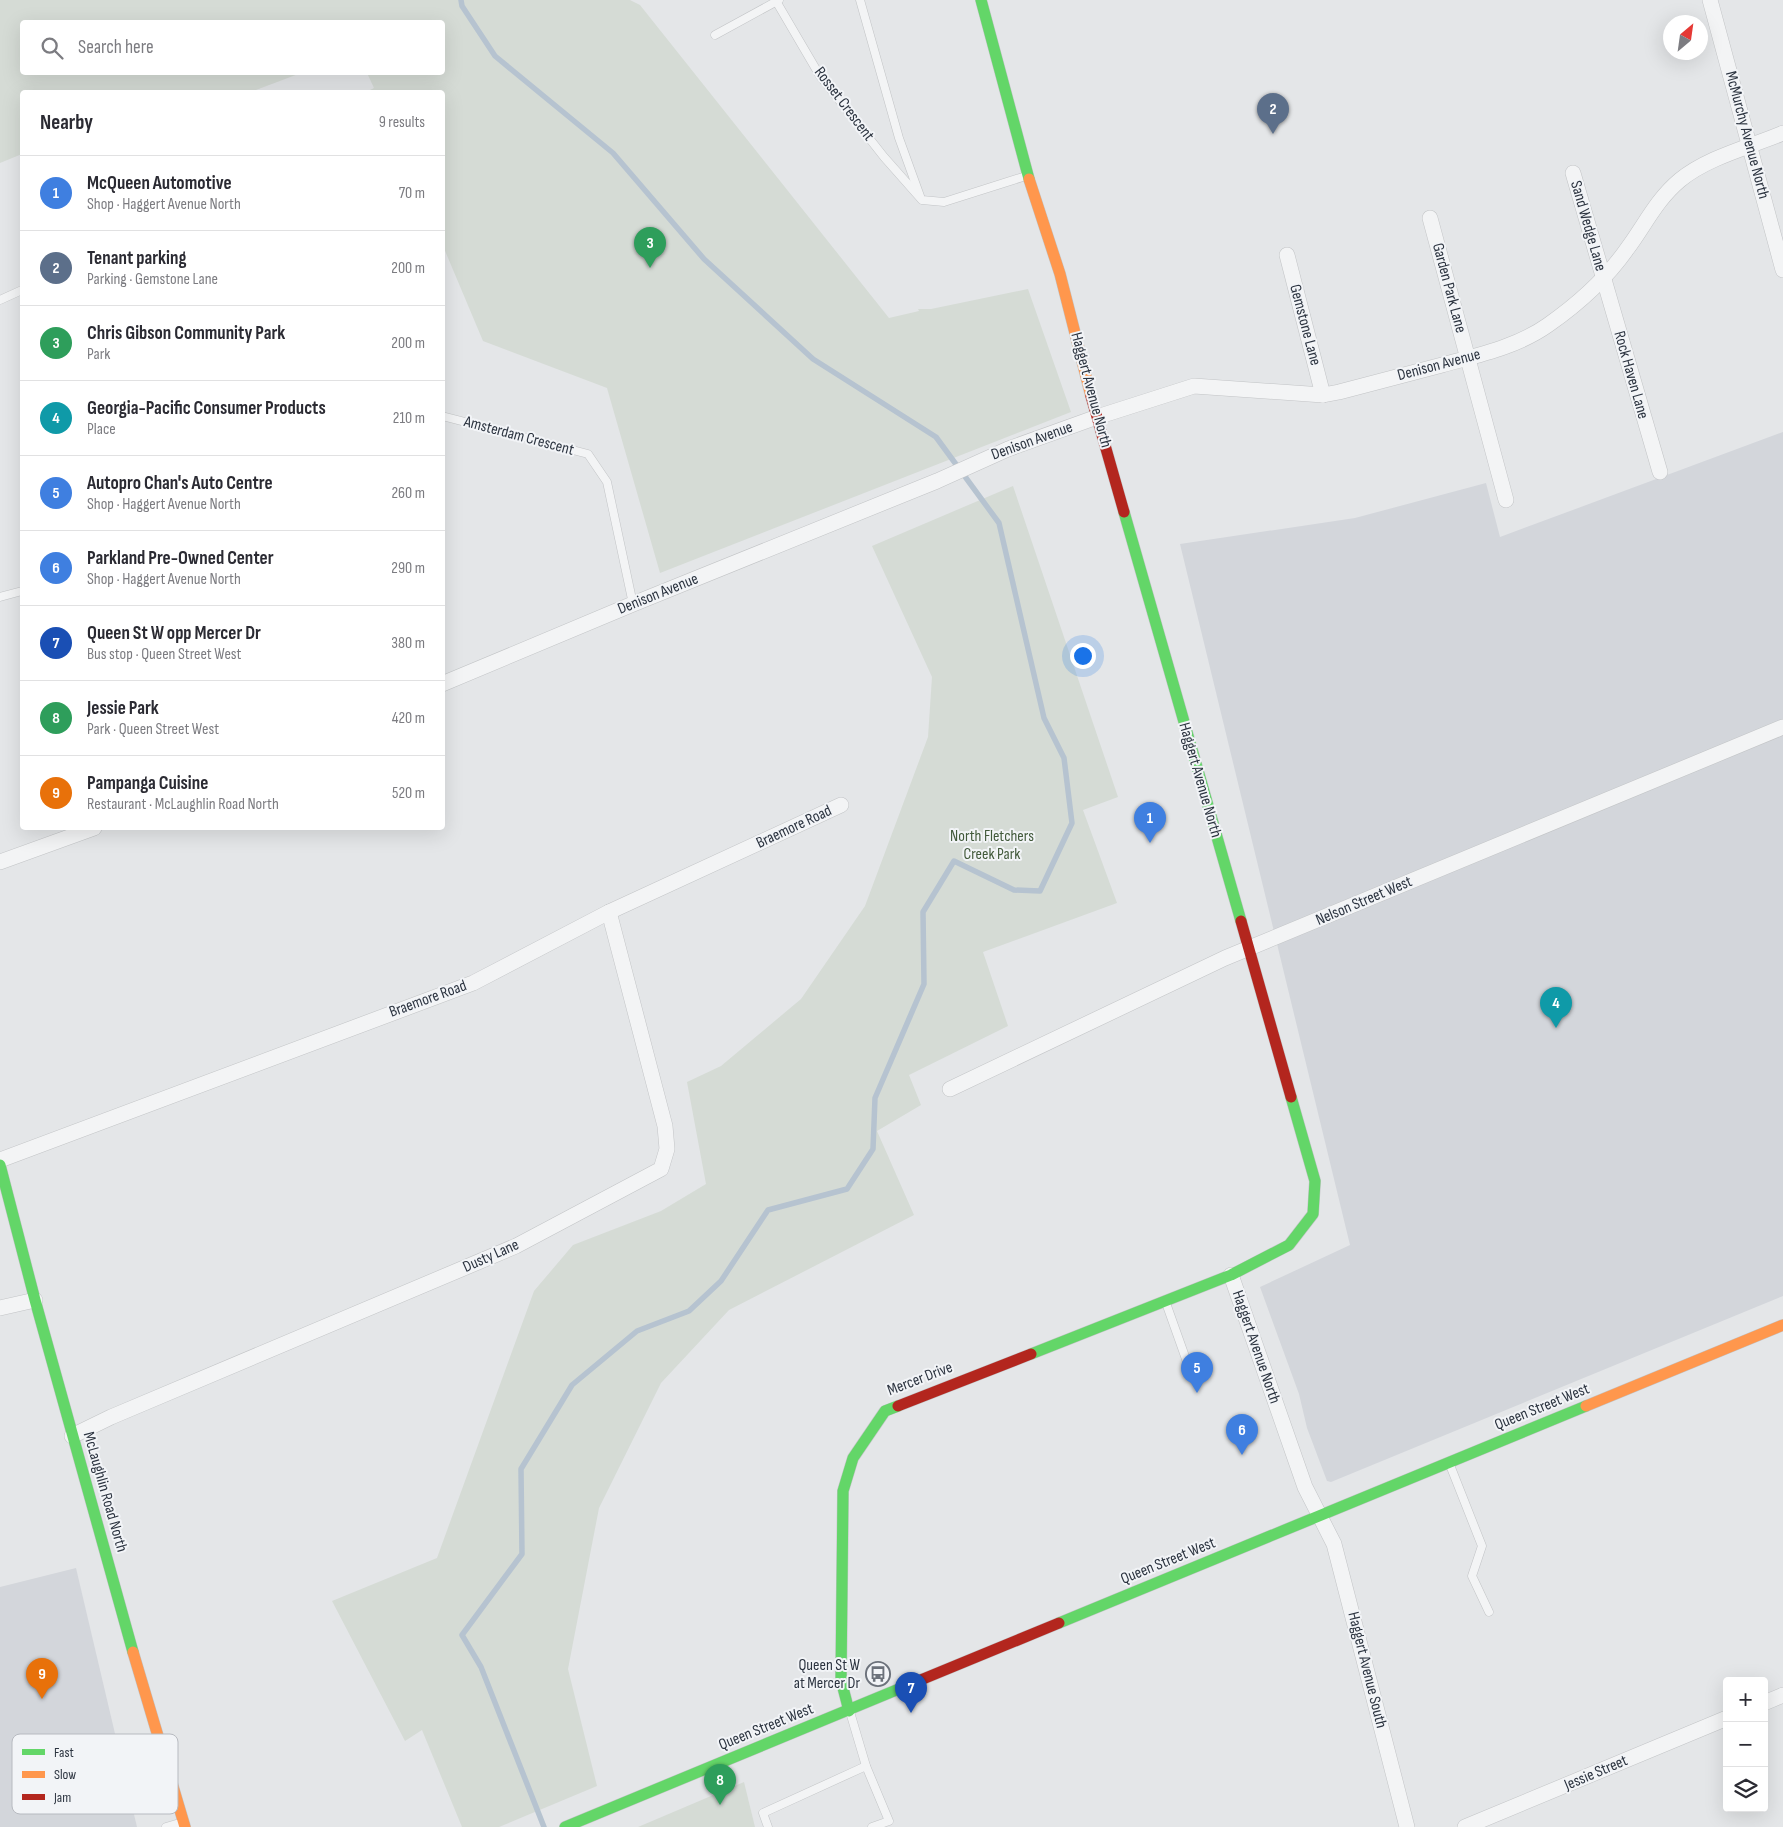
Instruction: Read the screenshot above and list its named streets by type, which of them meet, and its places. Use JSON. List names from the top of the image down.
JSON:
{
  "streets": {
    "street": [
      "McMurchy Avenue North",
      "Sand Wedge Lane",
      "Garden Park Lane",
      "Gemstone Lane",
      "Denison Avenue",
      "Rock Haven Lane",
      "Haggert Avenue North",
      "Braemore Road",
      "Nelson Street West",
      "Dusty Lane",
      "Mercer Drive",
      "Queen Street West",
      "McLaughlin Road North",
      "Haggert Avenue South",
      "Jessie Street"
    ],
    "lane": ["Rosset Crescent", "Amsterdam Crescent"]
  },
  "crossings": [
    ["McMurchy Avenue North", "Denison Avenue"],
    ["Sand Wedge Lane", "Denison Avenue"],
    ["Sand Wedge Lane", "Rock Haven Lane"],
    ["Garden Park Lane", "Denison Avenue"],
    ["Gemstone Lane", "Denison Avenue"],
    ["Denison Avenue", "Rock Haven Lane"],
    ["Denison Avenue", "Haggert Avenue North"],
    ["Denison Avenue", "Amsterdam Crescent"],
    ["Haggert Avenue North", "Nelson Street West"],
    ["Haggert Avenue North", "Mercer Drive"],
    ["Haggert Avenue North", "Queen Street West"],
    ["Haggert Avenue North", "Haggert Avenue South"],
    ["Braemore Road", "Dusty Lane"],
    ["Dusty Lane", "McLaughlin Road North"],
    ["Mercer Drive", "Queen Street West"],
    ["Queen Street West", "Haggert Avenue South"]
  ],
  "parks": ["North Fletchers Creek Park"],
  "places": {
    "bus stop": ["Queen St W at Mercer Dr"]
  },
  "legend": ["Fast", "Slow", "Jam"],
  "north": "top right",
  "page": {
    "search": "Search here",
    "heading": ["Nearby", "9 results"],
    "pins": [
      "2",
      "3",
      "1",
      "4",
      "5",
      "6",
      "9",
      "7",
      "8"
    ],
    "list": [
      {
        "mark": "1",
        "name": "McQueen Automotive",
        "note": "Shop · Haggert Avenue North",
        "value": "70 m"
      },
      {
        "mark": "2",
        "name": "Tenant parking",
        "note": "Parking · Gemstone Lane",
        "value": "200 m"
      },
      {
        "mark": "3",
        "name": "Chris Gibson Community Park",
        "note": "Park",
        "value": "200 m"
      },
      {
        "mark": "4",
        "name": "Georgia-Pacific Consumer Products",
        "note": "Place",
        "value": "210 m"
      },
      {
        "mark": "5",
        "name": "Autopro Chan's Auto Centre",
        "note": "Shop · Haggert Avenue North",
        "value": "260 m"
      },
      {
        "mark": "6",
        "name": "Parkland Pre-Owned Center",
        "note": "Shop · Haggert Avenue North",
        "value": "290 m"
      },
      {
        "mark": "7",
        "name": "Queen St W opp Mercer Dr",
        "note": "Bus stop · Queen Street West",
        "value": "380 m"
      },
      {
        "mark": "8",
        "name": "Jessie Park",
        "note": "Park · Queen Street West",
        "value": "420 m"
      },
      {
        "mark": "9",
        "name": "Pampanga Cuisine",
        "note": "Restaurant · McLaughlin Road North",
        "value": "520 m"
      }
    ],
    "map_buttons": ["+", "−"]
  }
}
